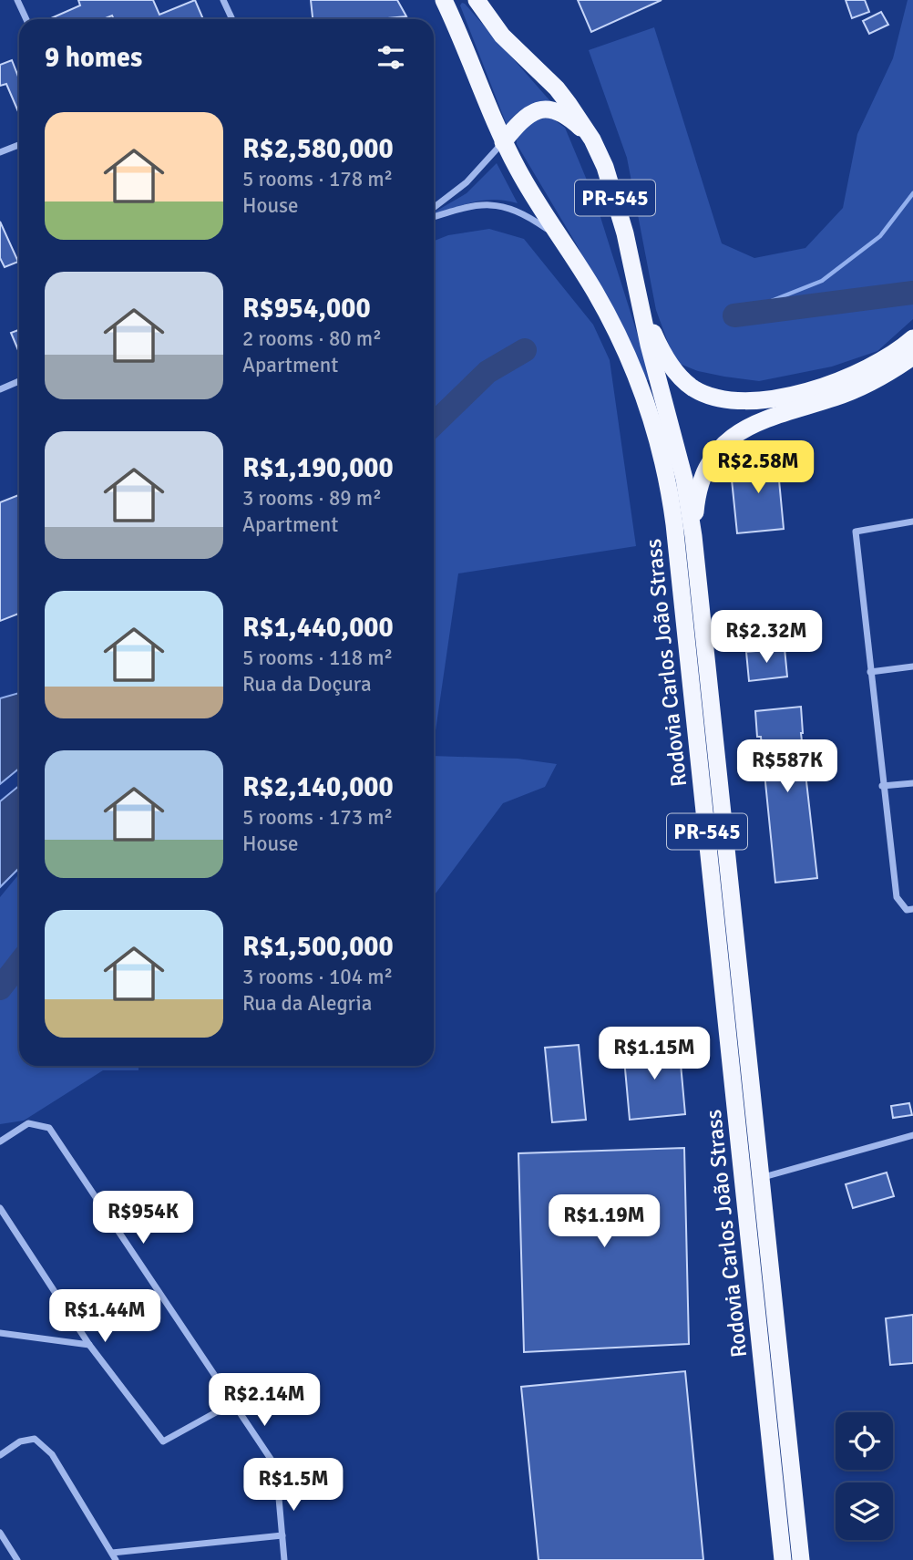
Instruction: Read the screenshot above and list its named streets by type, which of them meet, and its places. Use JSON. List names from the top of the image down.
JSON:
{
  "streets": {
    "highway": ["PR-545", "Rodovia Carlos João Strass"]
  },
  "page": {
    "heading": "9 homes",
    "list": [
      {
        "name": "R$2,580,000",
        "note": "5 rooms · 178 m² · House"
      },
      {
        "name": "R$954,000",
        "note": "2 rooms · 80 m² · Apartment"
      },
      {
        "name": "R$1,190,000",
        "note": "3 rooms · 89 m² · Apartment"
      },
      {
        "name": "R$1,440,000",
        "note": "5 rooms · 118 m² · Rua da Doçura"
      },
      {
        "name": "R$2,140,000",
        "note": "5 rooms · 173 m² · House"
      },
      {
        "name": "R$1,500,000",
        "note": "3 rooms · 104 m² · Rua da Alegria"
      }
    ],
    "price": [
      "R$2.58M",
      "R$2.32M",
      "R$587K",
      "R$1.15M",
      "R$954K",
      "R$1.19M",
      "R$1.44M",
      "R$2.14M",
      "R$1.5M"
    ]
  }
}
